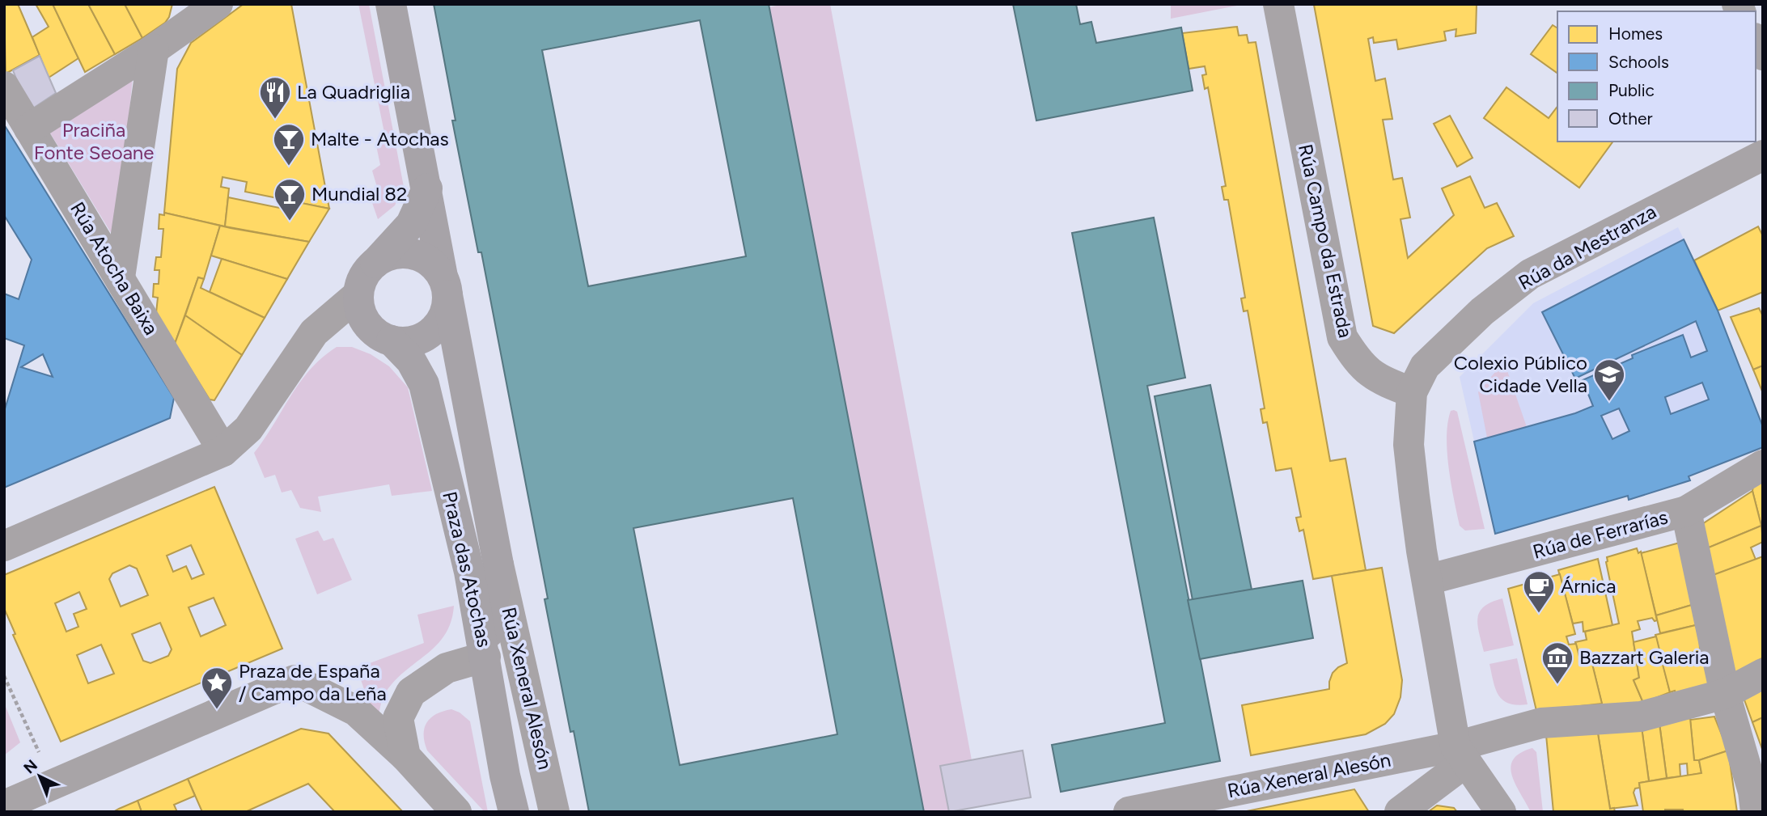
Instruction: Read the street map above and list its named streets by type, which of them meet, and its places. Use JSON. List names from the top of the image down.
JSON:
{
  "streets": {
    "main road": ["Praza das Atochas"],
    "street": [
      "Rúa Campo da Estrada",
      "Rúa da Mestranza",
      "Rúa Atocha Baixa",
      "Rúa de Ferrarías",
      "Rúa Xeneral Alesón"
    ]
  },
  "crossings": [
    ["Rúa Campo da Estrada", "Rúa da Mestranza"],
    ["Praza das Atochas", "Rúa Xeneral Alesón"]
  ],
  "parks": ["Praciña Fonte Seoane"],
  "places": {
    "restaurant": ["La Quadriglia"],
    "bar": ["Malte - Atochas", "Mundial 82"],
    "school or university": ["Colexio Público Cidade Vella"],
    "cafe": ["Árnica"],
    "museum": ["Bazzart Galeria"],
    "place": ["Praza de España / Campo da Leña"]
  },
  "legend": [
    "Homes",
    "Schools",
    "Public",
    "Other"
  ],
  "north": "top left"
}
